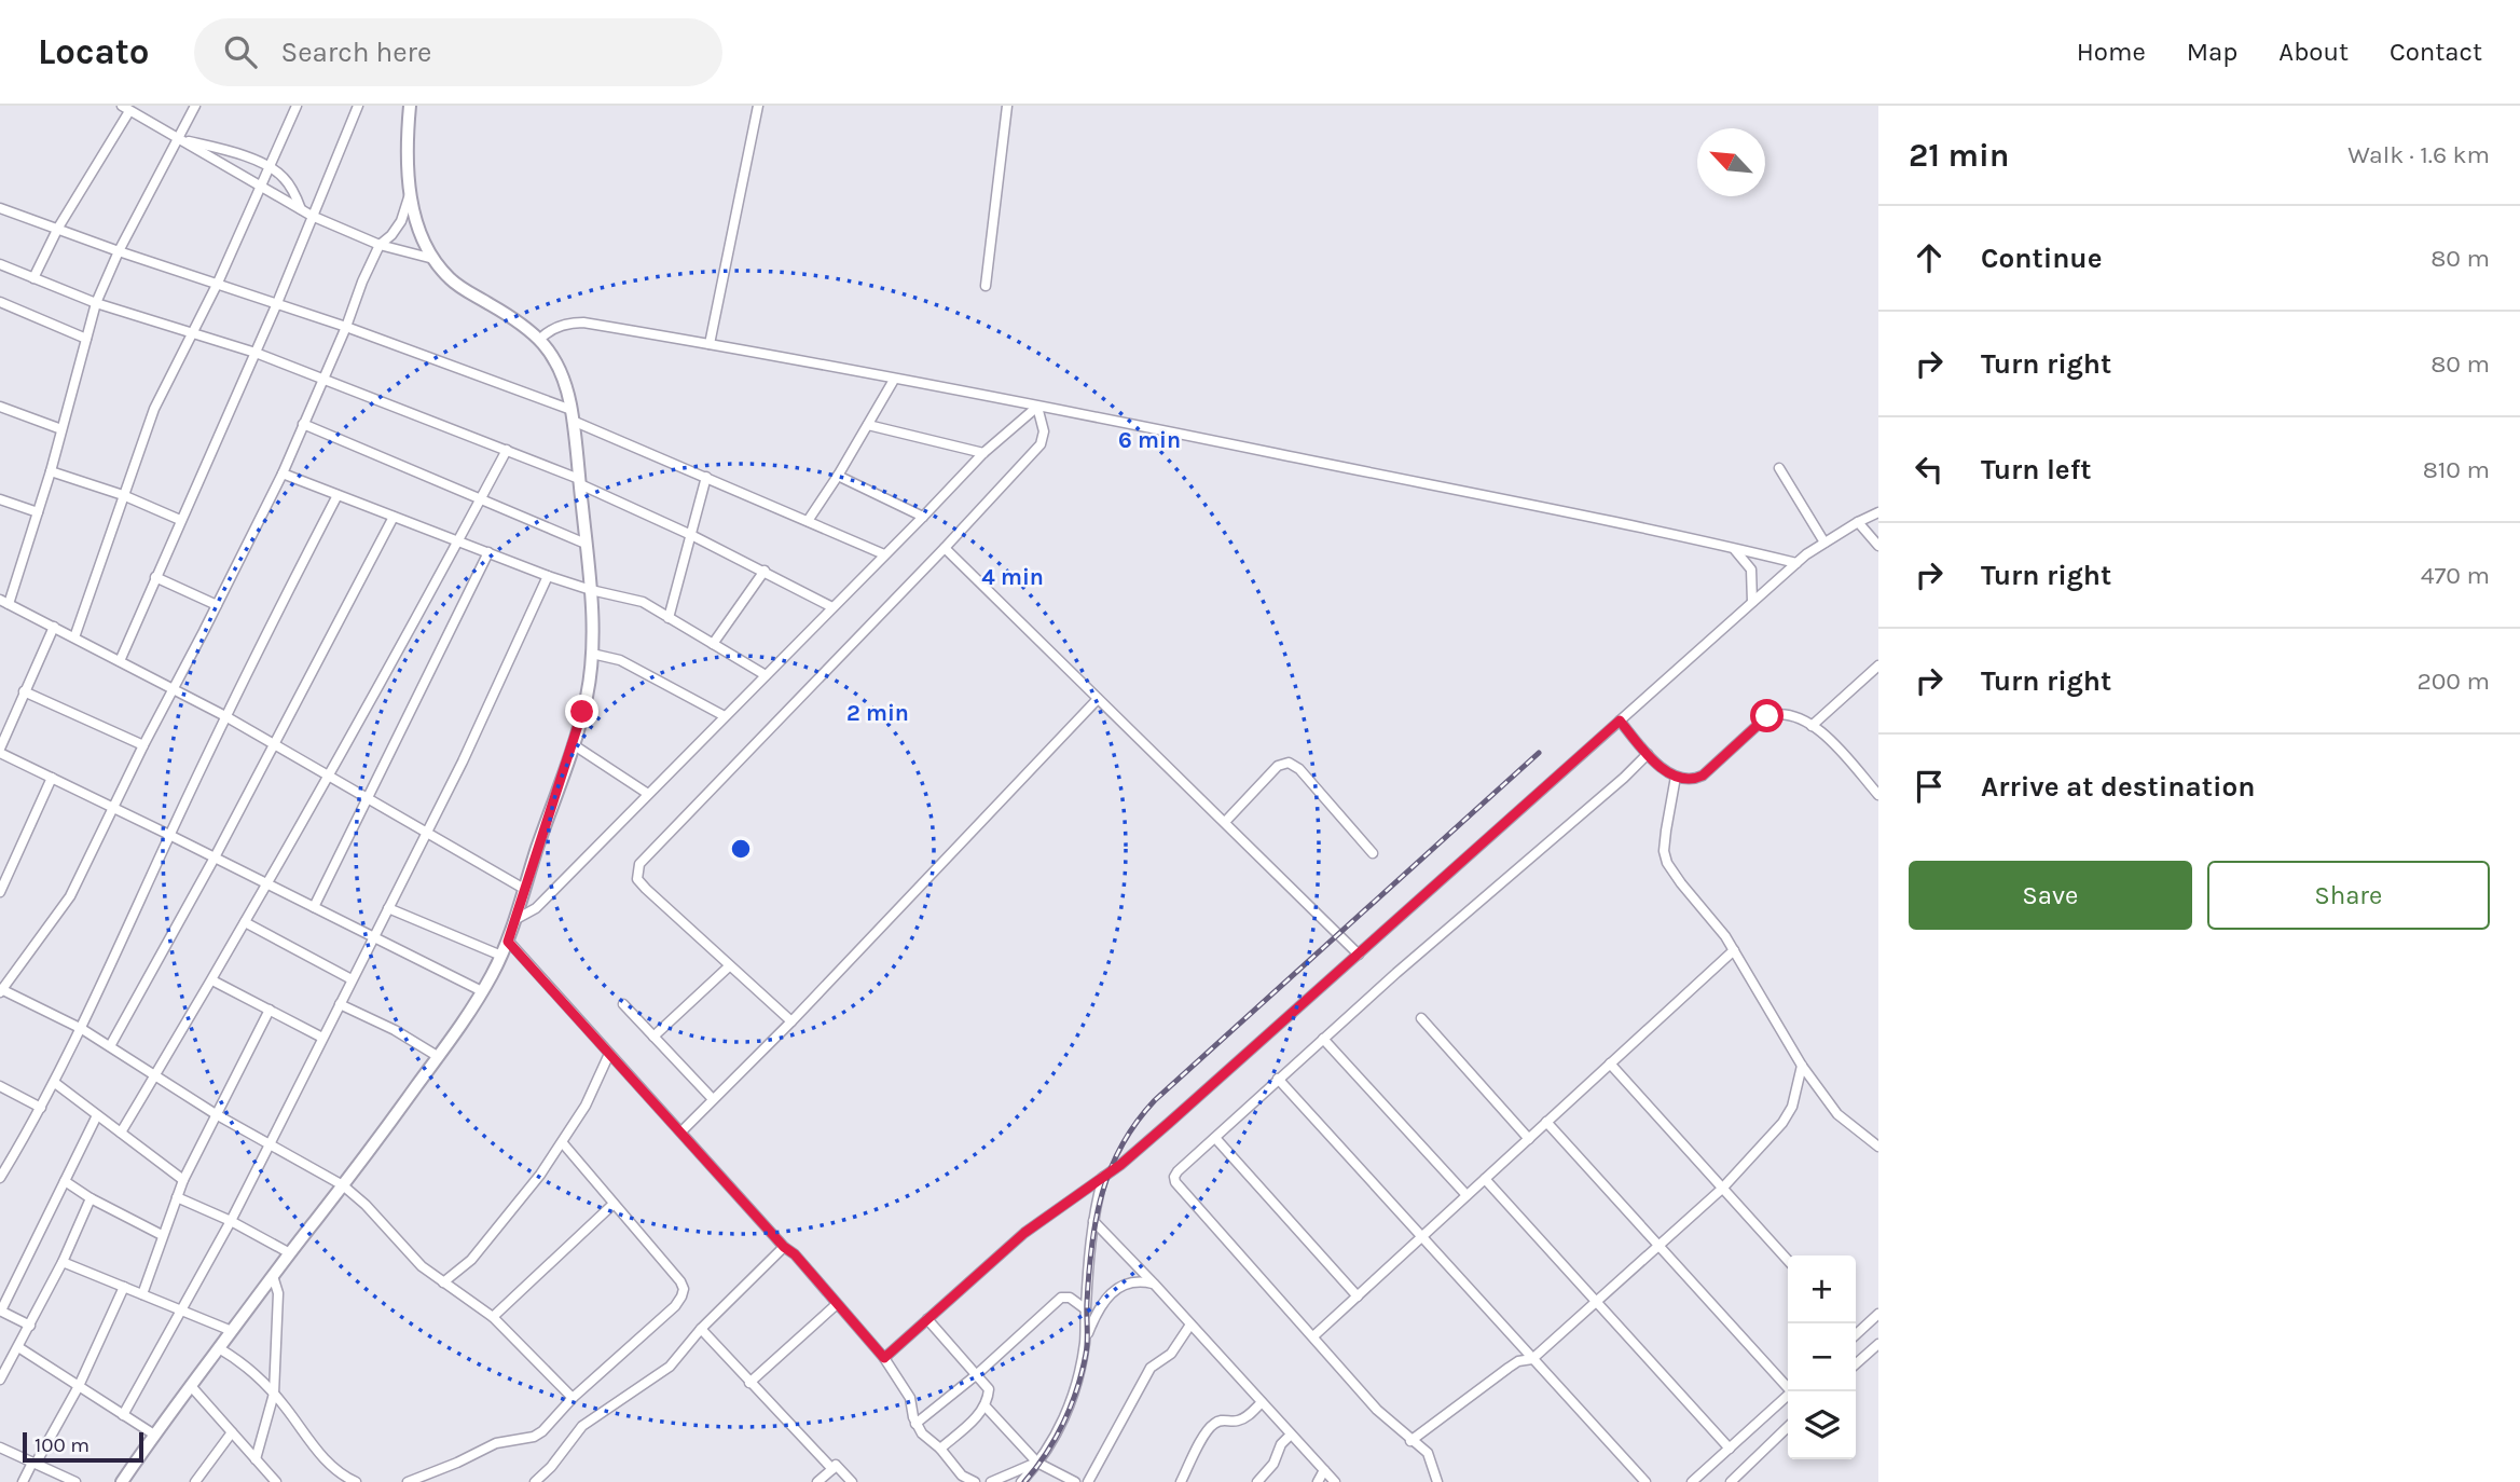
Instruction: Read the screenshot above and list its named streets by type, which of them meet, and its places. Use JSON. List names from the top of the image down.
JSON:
{
  "scale_bar": "100 m",
  "north": "top left",
  "page": {
    "header": "Locato",
    "search": "Search here",
    "nav": [
      "Home",
      "Map",
      "About",
      "Contact"
    ],
    "heading": ["21 min", "Walk · 1.6 km"],
    "list": [
      ["Continue", "80 m"],
      ["Turn right", "80 m"],
      ["Turn left", "810 m"],
      ["Turn right", "470 m"],
      ["Turn right", "200 m"],
      "Arrive at destination"
    ],
    "buttons": ["Save", "Share"],
    "map_buttons": ["+", "−"],
    "scale": "100 m"
  },
  "rings": ["6 min", "4 min", "2 min"]
}
